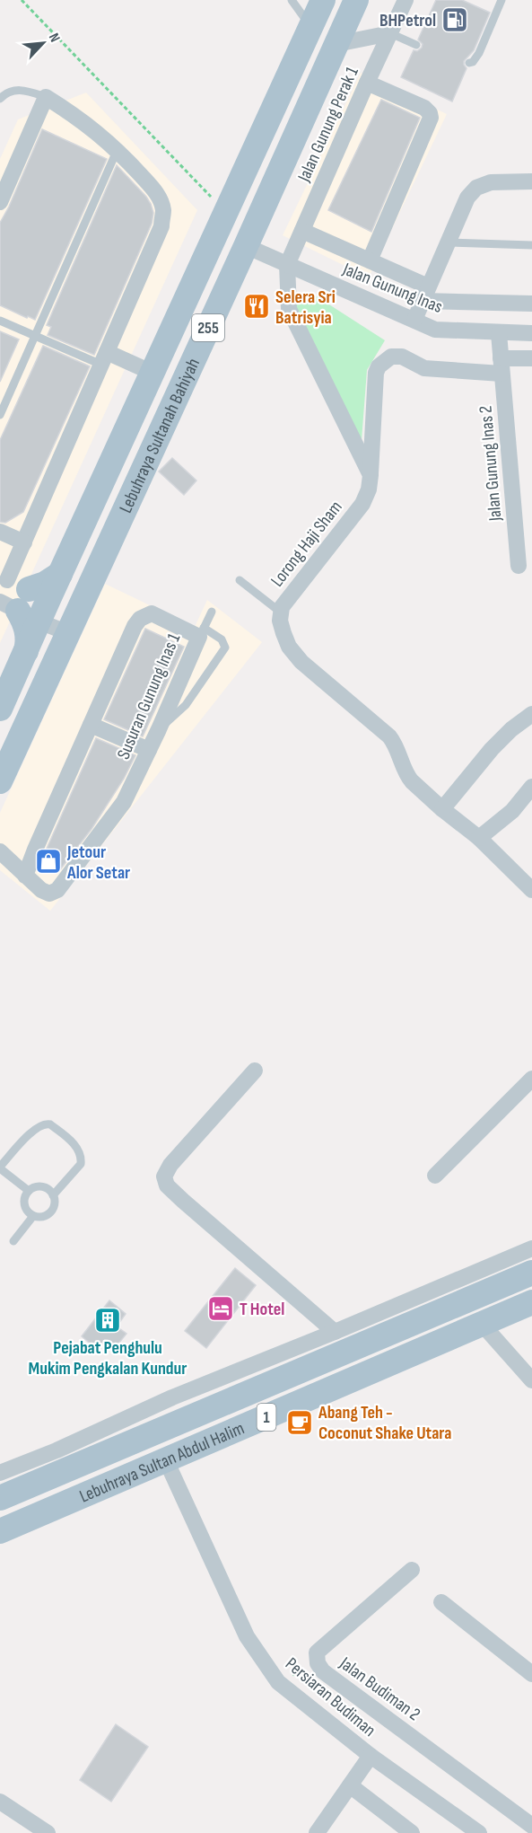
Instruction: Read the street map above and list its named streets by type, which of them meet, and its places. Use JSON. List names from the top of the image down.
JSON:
{
  "streets": {
    "main road": [
      "255",
      "Lebuhraya Sultanah Bahiyah",
      "1",
      "Lebuhraya Sultan Abdul Halim"
    ],
    "street": [
      "Jalan Gunung Perak 1",
      "Jalan Gunung Inas",
      "Jalan Gunung Inas 2",
      "Lorong Haji Sham",
      "Susuran Gunung Inas 1",
      "Jalan Budiman 2",
      "Persiaran Budiman"
    ]
  },
  "crossings": [
    ["Jalan Gunung Perak 1", "Jalan Gunung Inas"],
    ["Jalan Gunung Inas", "Lebuhraya Sultanah Bahiyah"],
    ["Jalan Gunung Inas", "Jalan Gunung Inas 2"],
    ["Jalan Gunung Inas 2", "Lorong Haji Sham"],
    ["Lebuhraya Sultan Abdul Halim", "Persiaran Budiman"]
  ],
  "places": {
    "fuel station": ["BHPetrol"],
    "restaurant": ["Selera Sri Batrisyia"],
    "shop": ["Jetour Alor Setar"],
    "hotel": ["T Hotel"],
    "building": ["Pejabat Penghulu Mukim Pengkalan Kundur"],
    "cafe": ["Abang Teh - Coconut Shake Utara"]
  },
  "north": "top right"
}
